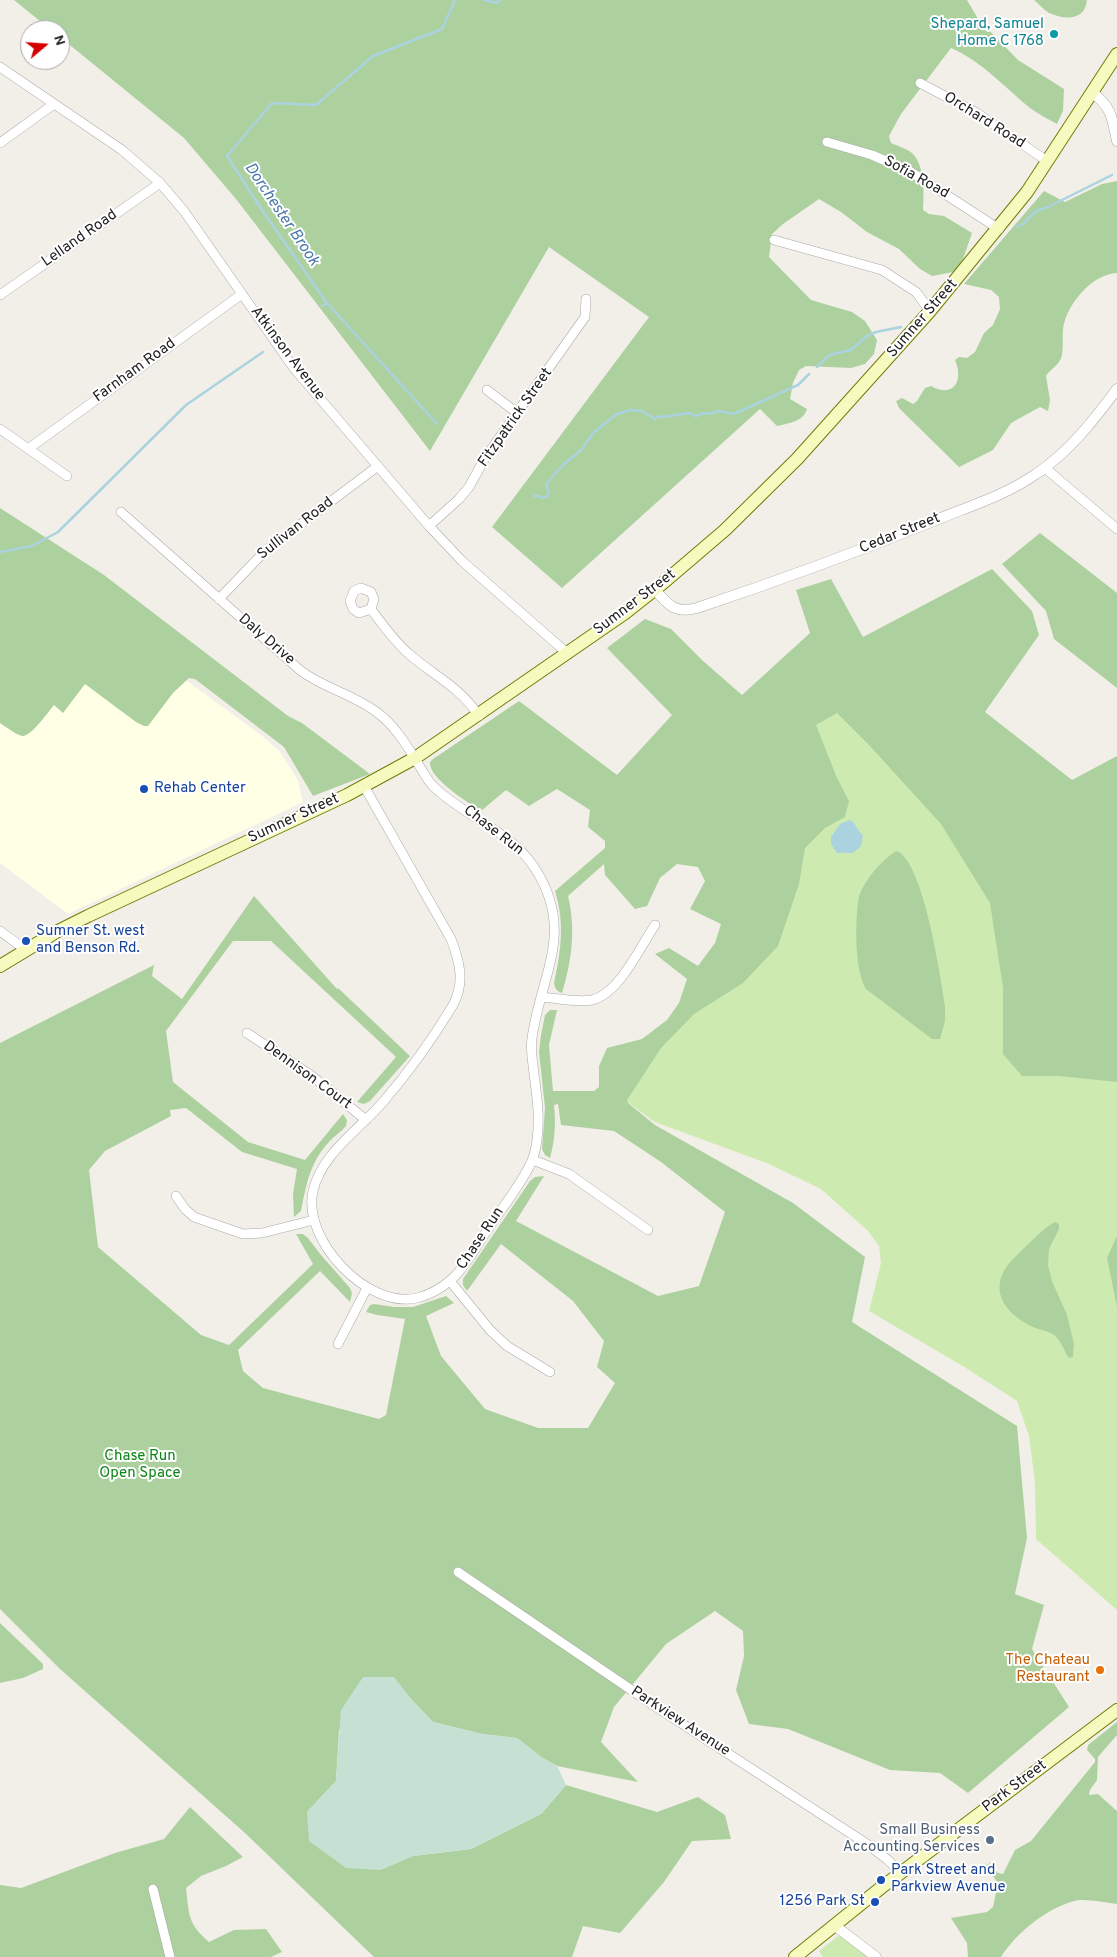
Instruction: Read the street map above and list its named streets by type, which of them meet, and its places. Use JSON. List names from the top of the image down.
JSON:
{
  "streets": {
    "main road": ["Sumner Street", "Park Street"],
    "street": [
      "Orchard Road",
      "Sofia Road",
      "Lelland Road",
      "Atkinson Avenue",
      "Farnham Road",
      "Fitzpatrick Street",
      "Sullivan Road",
      "Cedar Street",
      "Daly Drive",
      "Chase Run",
      "Dennison Court",
      "Parkview Avenue"
    ]
  },
  "crossings": [
    ["Orchard Road", "Sumner Street"],
    ["Sofia Road", "Sumner Street"],
    ["Lelland Road", "Atkinson Avenue"],
    ["Sumner Street", "Atkinson Avenue"],
    ["Sumner Street", "Cedar Street"],
    ["Sumner Street", "Daly Drive"],
    ["Sumner Street", "Chase Run"],
    ["Atkinson Avenue", "Farnham Road"],
    ["Atkinson Avenue", "Fitzpatrick Street"],
    ["Atkinson Avenue", "Sullivan Road"],
    ["Sullivan Road", "Daly Drive"],
    ["Daly Drive", "Chase Run"],
    ["Chase Run", "Dennison Court"],
    ["Parkview Avenue", "Park Street"]
  ],
  "water": ["Dorchester Brook"],
  "parks": ["Chase Run Open Space"],
  "places": [
    "Shepard, Samuel Home C 1768",
    "Rehab Center",
    "Sumner St. west and Benson Rd.",
    "The Chateau Restaurant",
    "Small Business Accounting Services",
    "Park Street and Parkview Avenue",
    "1256 Park St"
  ],
  "north": "right"
}
